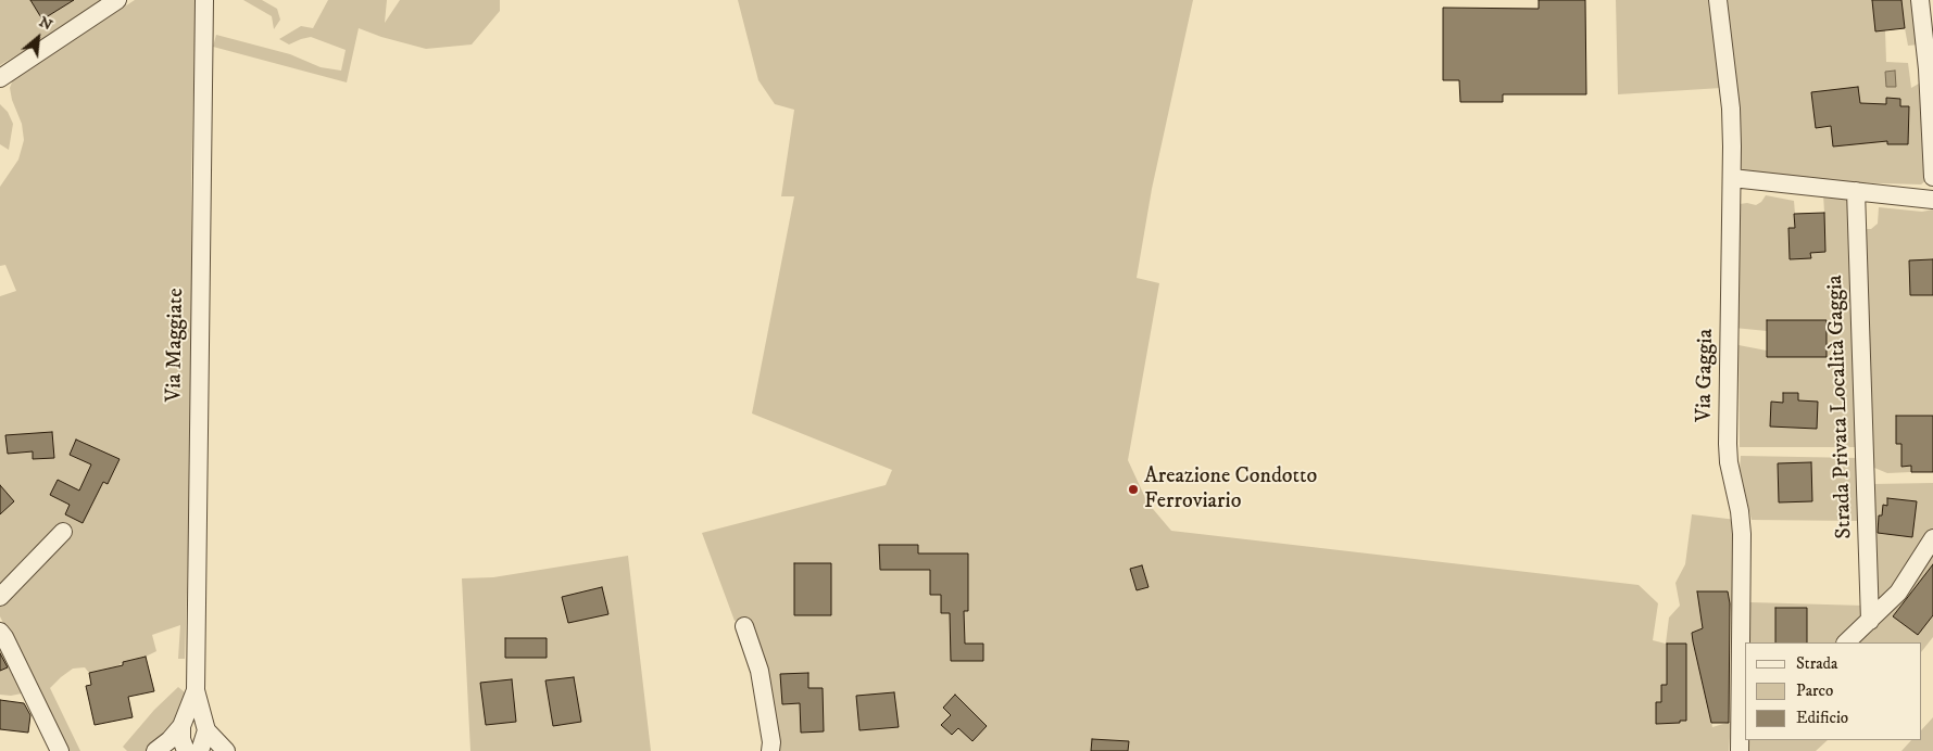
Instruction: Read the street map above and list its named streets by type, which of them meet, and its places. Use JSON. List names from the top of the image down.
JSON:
{
  "streets": {
    "street": ["Via Maggiate", "Via Gaggia", "Strada Privata Località Gaggia"]
  },
  "places": ["Areazione Condotto Ferroviario"],
  "legend": ["Strada", "Parco", "Edificio"],
  "north": "top right"
}
